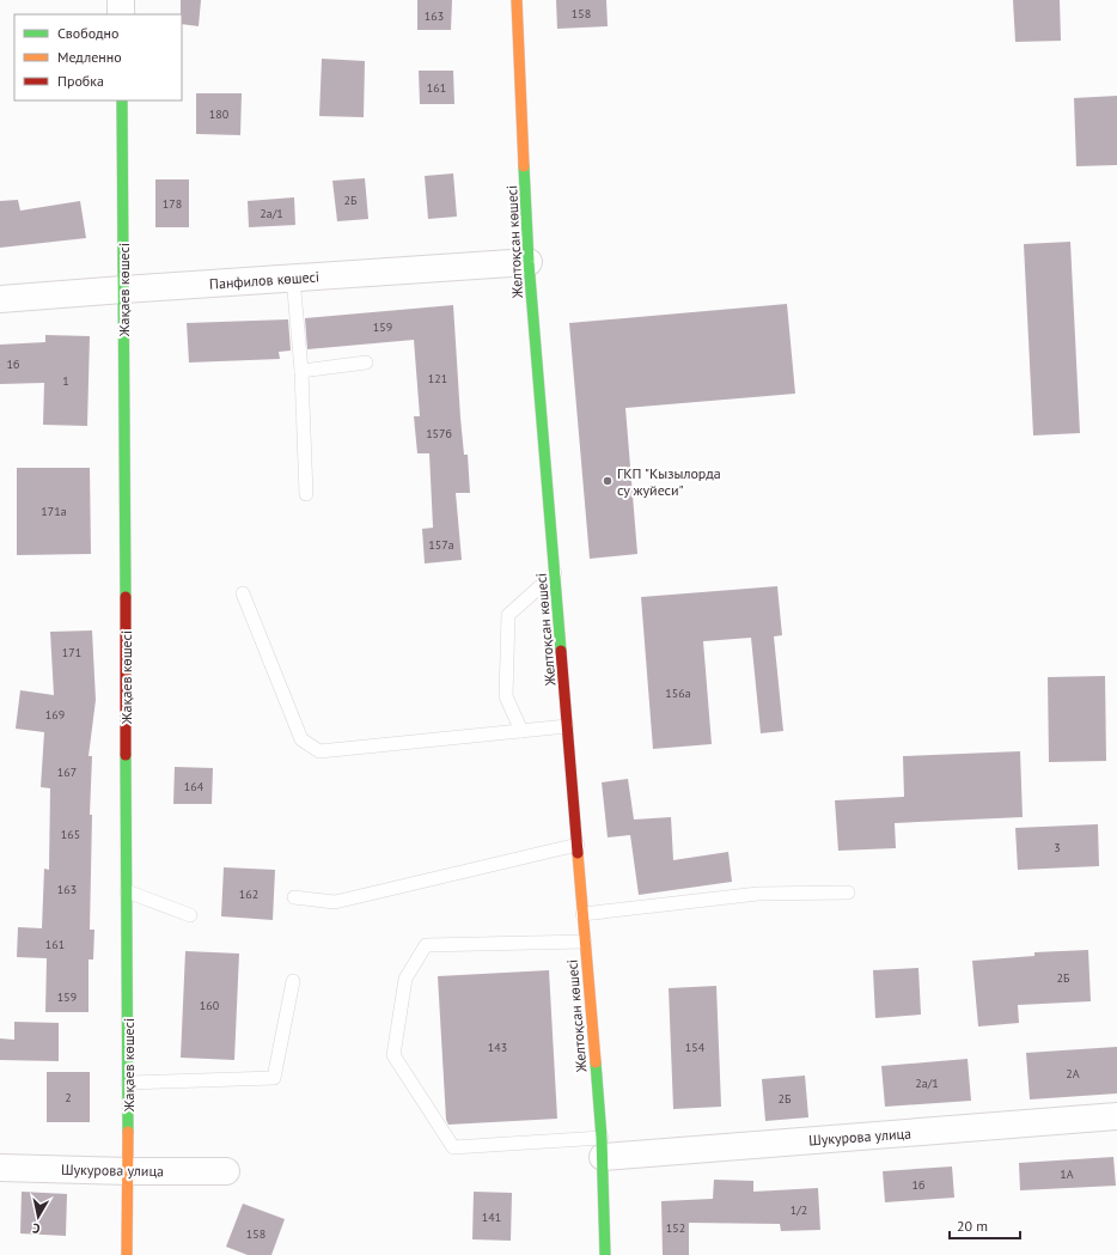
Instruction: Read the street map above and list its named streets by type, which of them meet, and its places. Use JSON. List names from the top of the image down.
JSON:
{
  "streets": {
    "street": [
      "Желтоқсан көшесі",
      "Панфилов көшесі",
      "Жақаев көшесі",
      "Шукурова улица"
    ]
  },
  "crossings": [
    ["Желтоқсан көшесі", "Панфилов көшесі"],
    ["Желтоқсан көшесі", "Шукурова улица"],
    ["Панфилов көшесі", "Жақаев көшесі"],
    ["Жақаев көшесі", "Шукурова улица"]
  ],
  "places": ["ГКП \"Кызылорда су жуйеси\""],
  "house_numbers": [
    "158",
    "163",
    "161",
    "180",
    "2Б",
    "178",
    "2а/1",
    "159",
    "1б",
    "121",
    "1",
    "157б",
    "171а",
    "157а",
    "171",
    "156а",
    "169",
    "167",
    "164",
    "165",
    "3",
    "163",
    "162",
    "161",
    "2Б",
    "159",
    "160",
    "143",
    "154",
    "2А",
    "2а/1",
    "2",
    "2Б",
    "1А",
    "1б",
    "1/2",
    "141",
    "152",
    "158"
  ],
  "legend": ["Свободно", "Медленно", "Пробка"],
  "scale_bar": "20 m",
  "north": "bottom"
}
